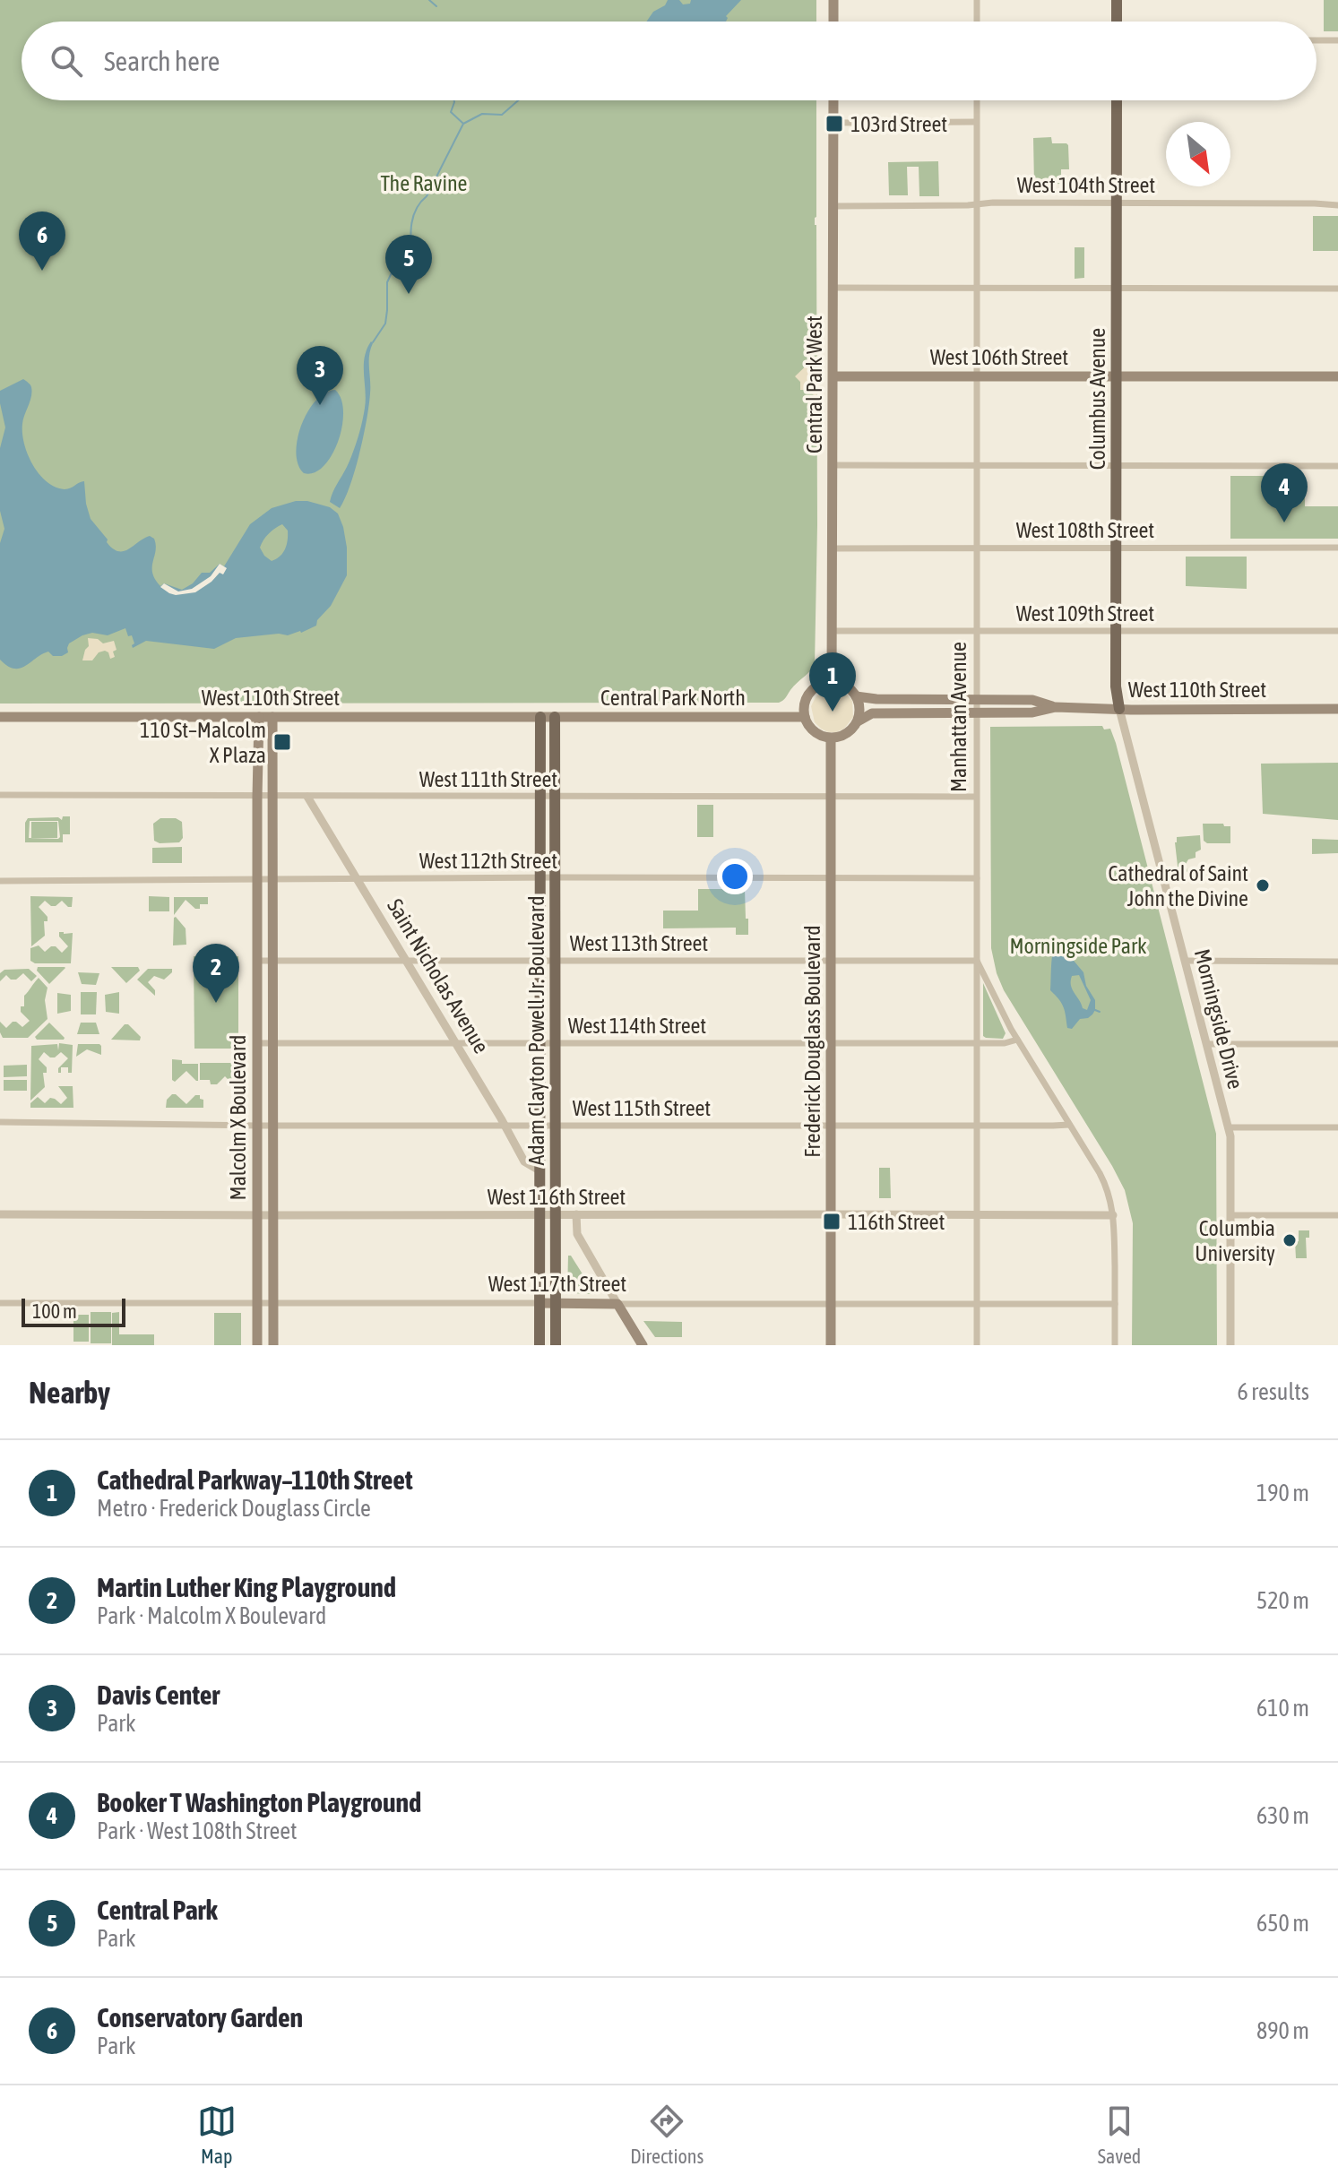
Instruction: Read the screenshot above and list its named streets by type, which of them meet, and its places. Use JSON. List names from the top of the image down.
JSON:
{
  "streets": {
    "main road": [
      "West 106th Street",
      "Central Park West",
      "Columbus Avenue",
      "West 110th Street",
      "Central Park North",
      "Adam Clayton Powell Jr. Boulevard",
      "Frederick Douglass Boulevard",
      "Malcolm X Boulevard",
      "West 117th Street"
    ],
    "street": [
      "West 104th Street",
      "West 108th Street",
      "West 109th Street",
      "Manhattan Avenue",
      "West 111th Street",
      "West 112th Street",
      "West 113th Street",
      "Saint Nicholas Avenue",
      "Morningside Drive",
      "West 114th Street",
      "West 115th Street",
      "West 116th Street"
    ]
  },
  "crossings": [
    ["West 104th Street", "Central Park West"],
    ["West 104th Street", "Columbus Avenue"],
    ["West 104th Street", "Manhattan Avenue"],
    ["West 106th Street", "Central Park West"],
    ["West 106th Street", "Columbus Avenue"],
    ["West 106th Street", "Manhattan Avenue"],
    ["Central Park West", "West 108th Street"],
    ["Central Park West", "West 109th Street"],
    ["Central Park West", "West 110th Street"],
    ["Central Park West", "Central Park North"],
    ["Central Park West", "Frederick Douglass Boulevard"],
    ["Columbus Avenue", "West 108th Street"],
    ["Columbus Avenue", "West 109th Street"],
    ["Columbus Avenue", "West 110th Street"],
    ["Columbus Avenue", "Morningside Drive"],
    ["West 108th Street", "Manhattan Avenue"],
    ["West 109th Street", "Manhattan Avenue"],
    ["West 110th Street", "Central Park North"],
    ["West 110th Street", "Manhattan Avenue"],
    ["West 110th Street", "Morningside Drive"],
    ["West 110th Street", "Adam Clayton Powell Jr. Boulevard"],
    ["West 110th Street", "Frederick Douglass Boulevard"],
    ["West 110th Street", "Malcolm X Boulevard"],
    ["Central Park North", "Adam Clayton Powell Jr. Boulevard"],
    ["Central Park North", "Frederick Douglass Boulevard"],
    ["Manhattan Avenue", "West 111th Street"],
    ["Manhattan Avenue", "West 112th Street"],
    ["Manhattan Avenue", "West 113th Street"],
    ["Manhattan Avenue", "West 114th Street"],
    ["Manhattan Avenue", "West 115th Street"],
    ["Manhattan Avenue", "West 116th Street"],
    ["Manhattan Avenue", "West 117th Street"],
    ["West 111th Street", "Saint Nicholas Avenue"],
    ["West 111th Street", "Adam Clayton Powell Jr. Boulevard"],
    ["West 111th Street", "Frederick Douglass Boulevard"],
    ["West 111th Street", "Malcolm X Boulevard"],
    ["West 112th Street", "Saint Nicholas Avenue"],
    ["West 112th Street", "Adam Clayton Powell Jr. Boulevard"],
    ["West 112th Street", "Frederick Douglass Boulevard"],
    ["West 112th Street", "Malcolm X Boulevard"],
    ["West 113th Street", "Saint Nicholas Avenue"],
    ["West 113th Street", "Adam Clayton Powell Jr. Boulevard"],
    ["West 113th Street", "Frederick Douglass Boulevard"],
    ["West 113th Street", "Malcolm X Boulevard"],
    ["Saint Nicholas Avenue", "West 114th Street"],
    ["Saint Nicholas Avenue", "Adam Clayton Powell Jr. Boulevard"],
    ["Saint Nicholas Avenue", "West 115th Street"],
    ["West 114th Street", "Adam Clayton Powell Jr. Boulevard"],
    ["West 114th Street", "Frederick Douglass Boulevard"],
    ["West 114th Street", "Malcolm X Boulevard"],
    ["Adam Clayton Powell Jr. Boulevard", "West 115th Street"],
    ["Adam Clayton Powell Jr. Boulevard", "West 116th Street"],
    ["Adam Clayton Powell Jr. Boulevard", "West 117th Street"],
    ["Frederick Douglass Boulevard", "West 115th Street"],
    ["Frederick Douglass Boulevard", "West 116th Street"],
    ["Frederick Douglass Boulevard", "West 117th Street"],
    ["West 115th Street", "Malcolm X Boulevard"],
    ["Malcolm X Boulevard", "West 116th Street"],
    ["Malcolm X Boulevard", "West 117th Street"]
  ],
  "parks": ["The Ravine", "Morningside Park"],
  "places": {
    "transit": ["103rd Street", "110 St–Malcolm X Plaza", "116th Street"],
    "other": ["Cathedral of Saint John the Divine", "Columbia University"]
  },
  "scale_bar": "100 m",
  "north": "bottom right",
  "page": {
    "search": "Search here",
    "pins": [
      "6",
      "5",
      "3",
      "4",
      "1",
      "2"
    ],
    "scale": "100 m",
    "heading": ["Nearby", "6 results"],
    "list": [
      {
        "mark": "1",
        "name": "Cathedral Parkway–110th Street",
        "note": "Metro · Frederick Douglass Circle",
        "value": "190 m"
      },
      {
        "mark": "2",
        "name": "Martin Luther King Playground",
        "note": "Park · Malcolm X Boulevard",
        "value": "520 m"
      },
      {
        "mark": "3",
        "name": "Davis Center",
        "note": "Park",
        "value": "610 m"
      },
      {
        "mark": "4",
        "name": "Booker T Washington Playground",
        "note": "Park · West 108th Street",
        "value": "630 m"
      },
      {
        "mark": "5",
        "name": "Central Park",
        "note": "Park",
        "value": "650 m"
      },
      {
        "mark": "6",
        "name": "Conservatory Garden",
        "note": "Park",
        "value": "890 m"
      }
    ],
    "nav": ["Map", "Directions", "Saved"]
  }
}
